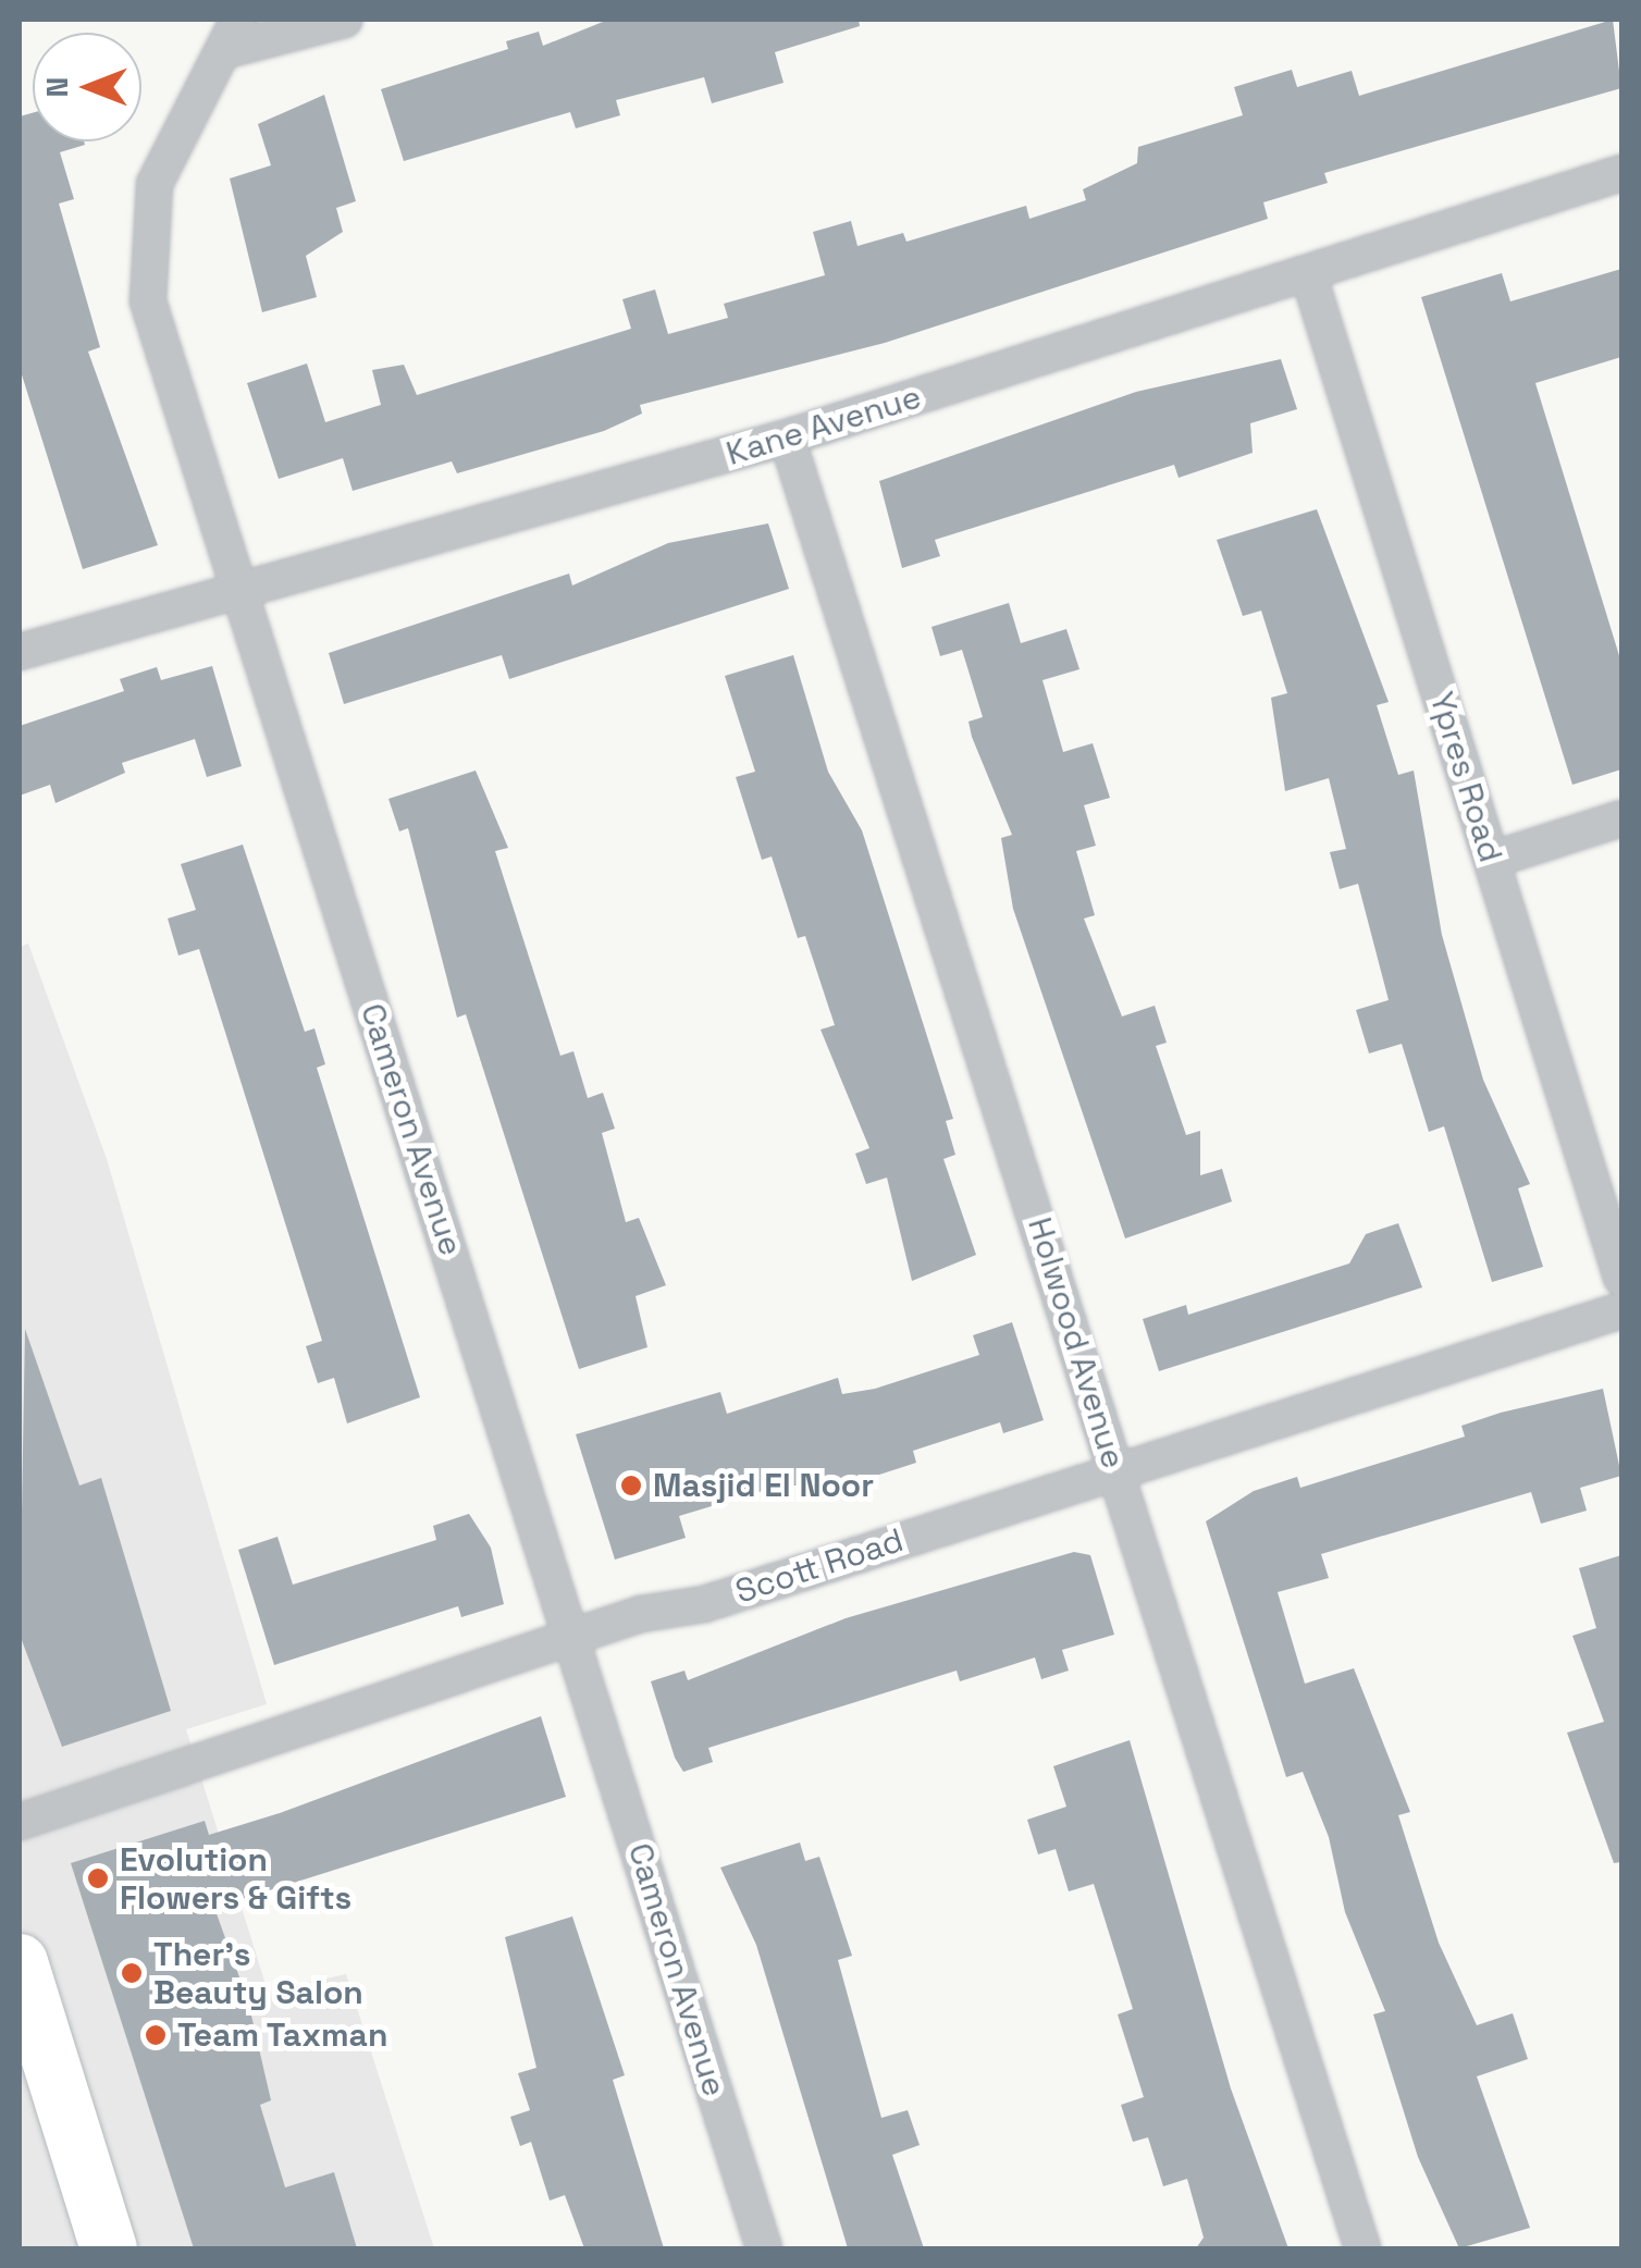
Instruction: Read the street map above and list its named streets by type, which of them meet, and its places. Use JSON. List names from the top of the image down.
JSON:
{
  "streets": {
    "street": [
      "Kane Avenue",
      "Ypres Road",
      "Cameron Avenue",
      "Holwood Avenue",
      "Scott Road"
    ]
  },
  "crossings": [
    ["Kane Avenue", "Ypres Road"],
    ["Kane Avenue", "Cameron Avenue"],
    ["Kane Avenue", "Holwood Avenue"],
    ["Cameron Avenue", "Scott Road"],
    ["Holwood Avenue", "Scott Road"]
  ],
  "places": [
    "Masjid El Noor",
    "Evolution Flowers & Gifts",
    "Ther's Beauty Salon",
    "Team Taxman"
  ],
  "north": "left"
}
